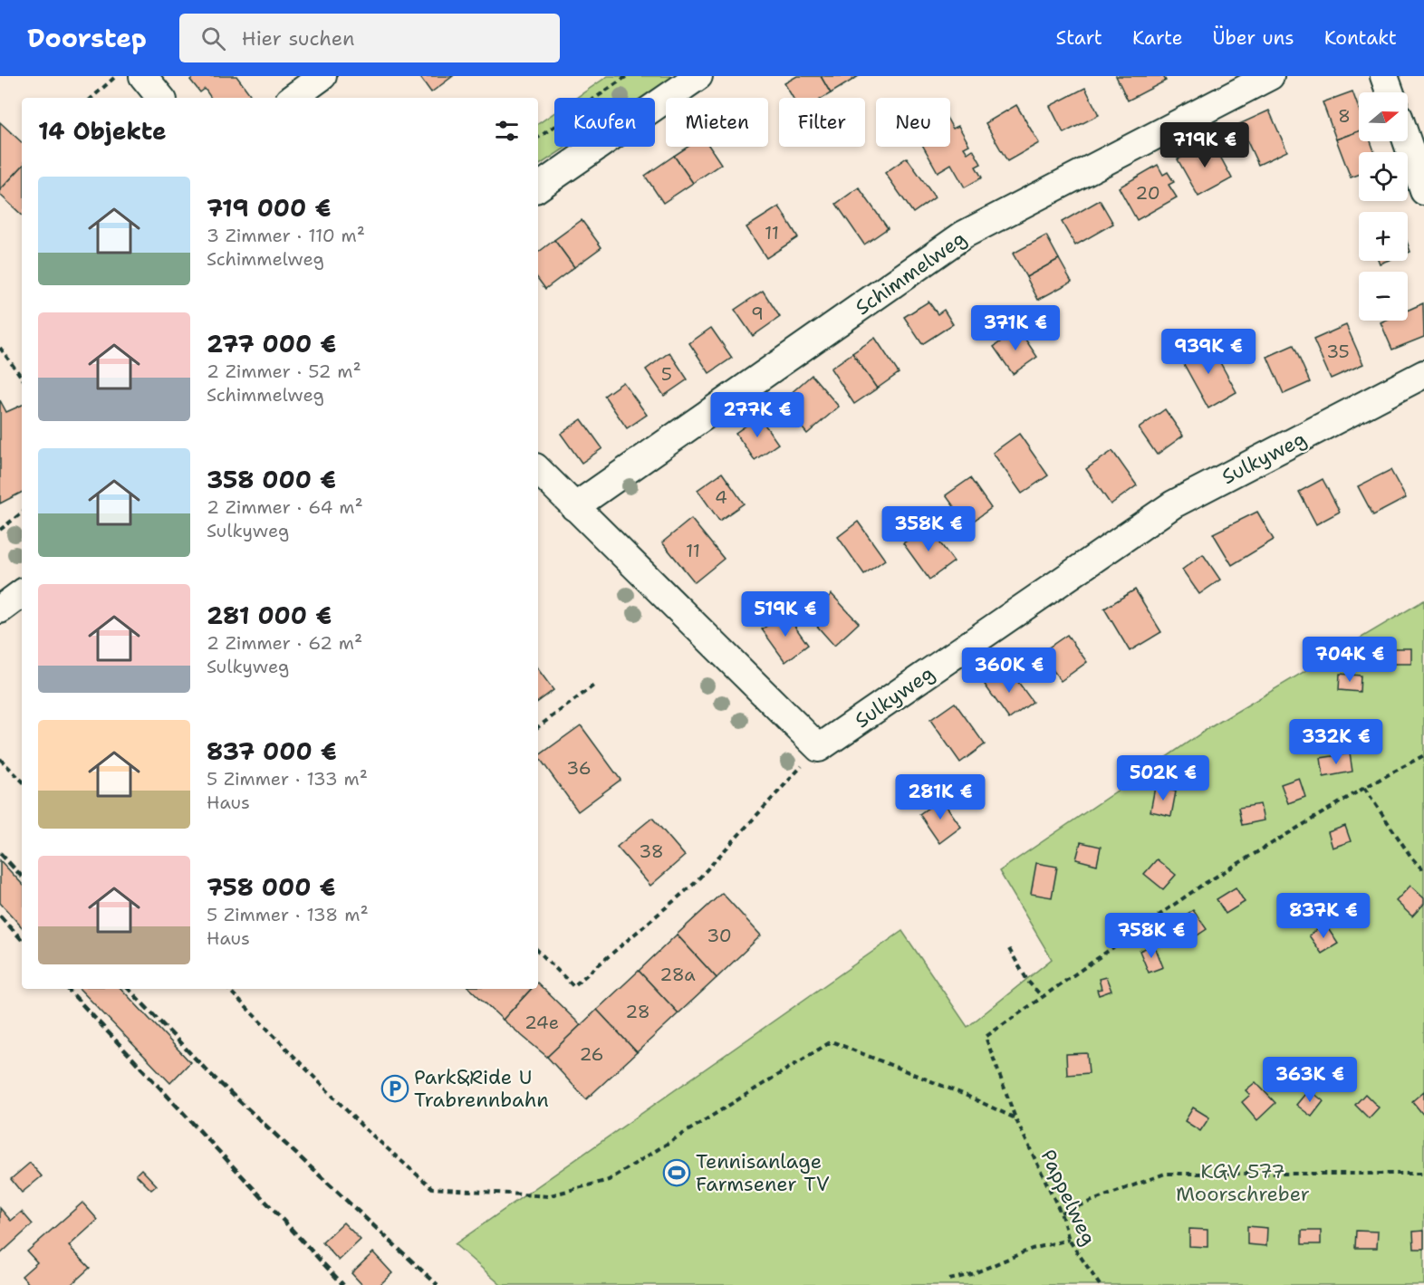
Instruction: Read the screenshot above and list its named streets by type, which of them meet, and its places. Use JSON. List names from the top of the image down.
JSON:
{
  "streets": {
    "street": ["Schimmelweg", "Sulkyweg"],
    "path": ["Pappelweg"]
  },
  "crossings": [
    ["Schimmelweg", "Sulkyweg"]
  ],
  "parks": ["KGV 577 Moorschreber"],
  "places": {
    "parking": ["Park&Ride U Trabrennbahn"],
    "sports": ["Tennisanlage Farmsener TV"]
  },
  "house_numbers": [
    "8",
    "20",
    "11",
    "9",
    "35",
    "5",
    "4",
    "11",
    "36",
    "38",
    "30",
    "28a",
    "28",
    "24e",
    "26"
  ],
  "north": "right",
  "page": {
    "header": "Doorstep",
    "search": "Hier suchen",
    "nav": [
      "Start",
      "Karte",
      "Über uns",
      "Kontakt"
    ],
    "map_buttons": ["+", "−"],
    "chip": [
      "Kaufen",
      "Mieten",
      "Filter",
      "Neu"
    ],
    "heading": "14 Objekte",
    "price": [
      "719K €",
      "371K €",
      "939K €",
      "277K €",
      "358K €",
      "519K €",
      "704K €",
      "360K €",
      "332K €",
      "502K €",
      "281K €",
      "837K €",
      "758K €",
      "363K €"
    ],
    "list": [
      {
        "name": "719 000 €",
        "note": "3 Zimmer · 110 m² · Schimmelweg"
      },
      {
        "name": "277 000 €",
        "note": "2 Zimmer · 52 m² · Schimmelweg"
      },
      {
        "name": "358 000 €",
        "note": "2 Zimmer · 64 m² · Sulkyweg"
      },
      {
        "name": "281 000 €",
        "note": "2 Zimmer · 62 m² · Sulkyweg"
      },
      {
        "name": "837 000 €",
        "note": "5 Zimmer · 133 m² · Haus"
      },
      {
        "name": "758 000 €",
        "note": "5 Zimmer · 138 m² · Haus"
      }
    ]
  }
}
